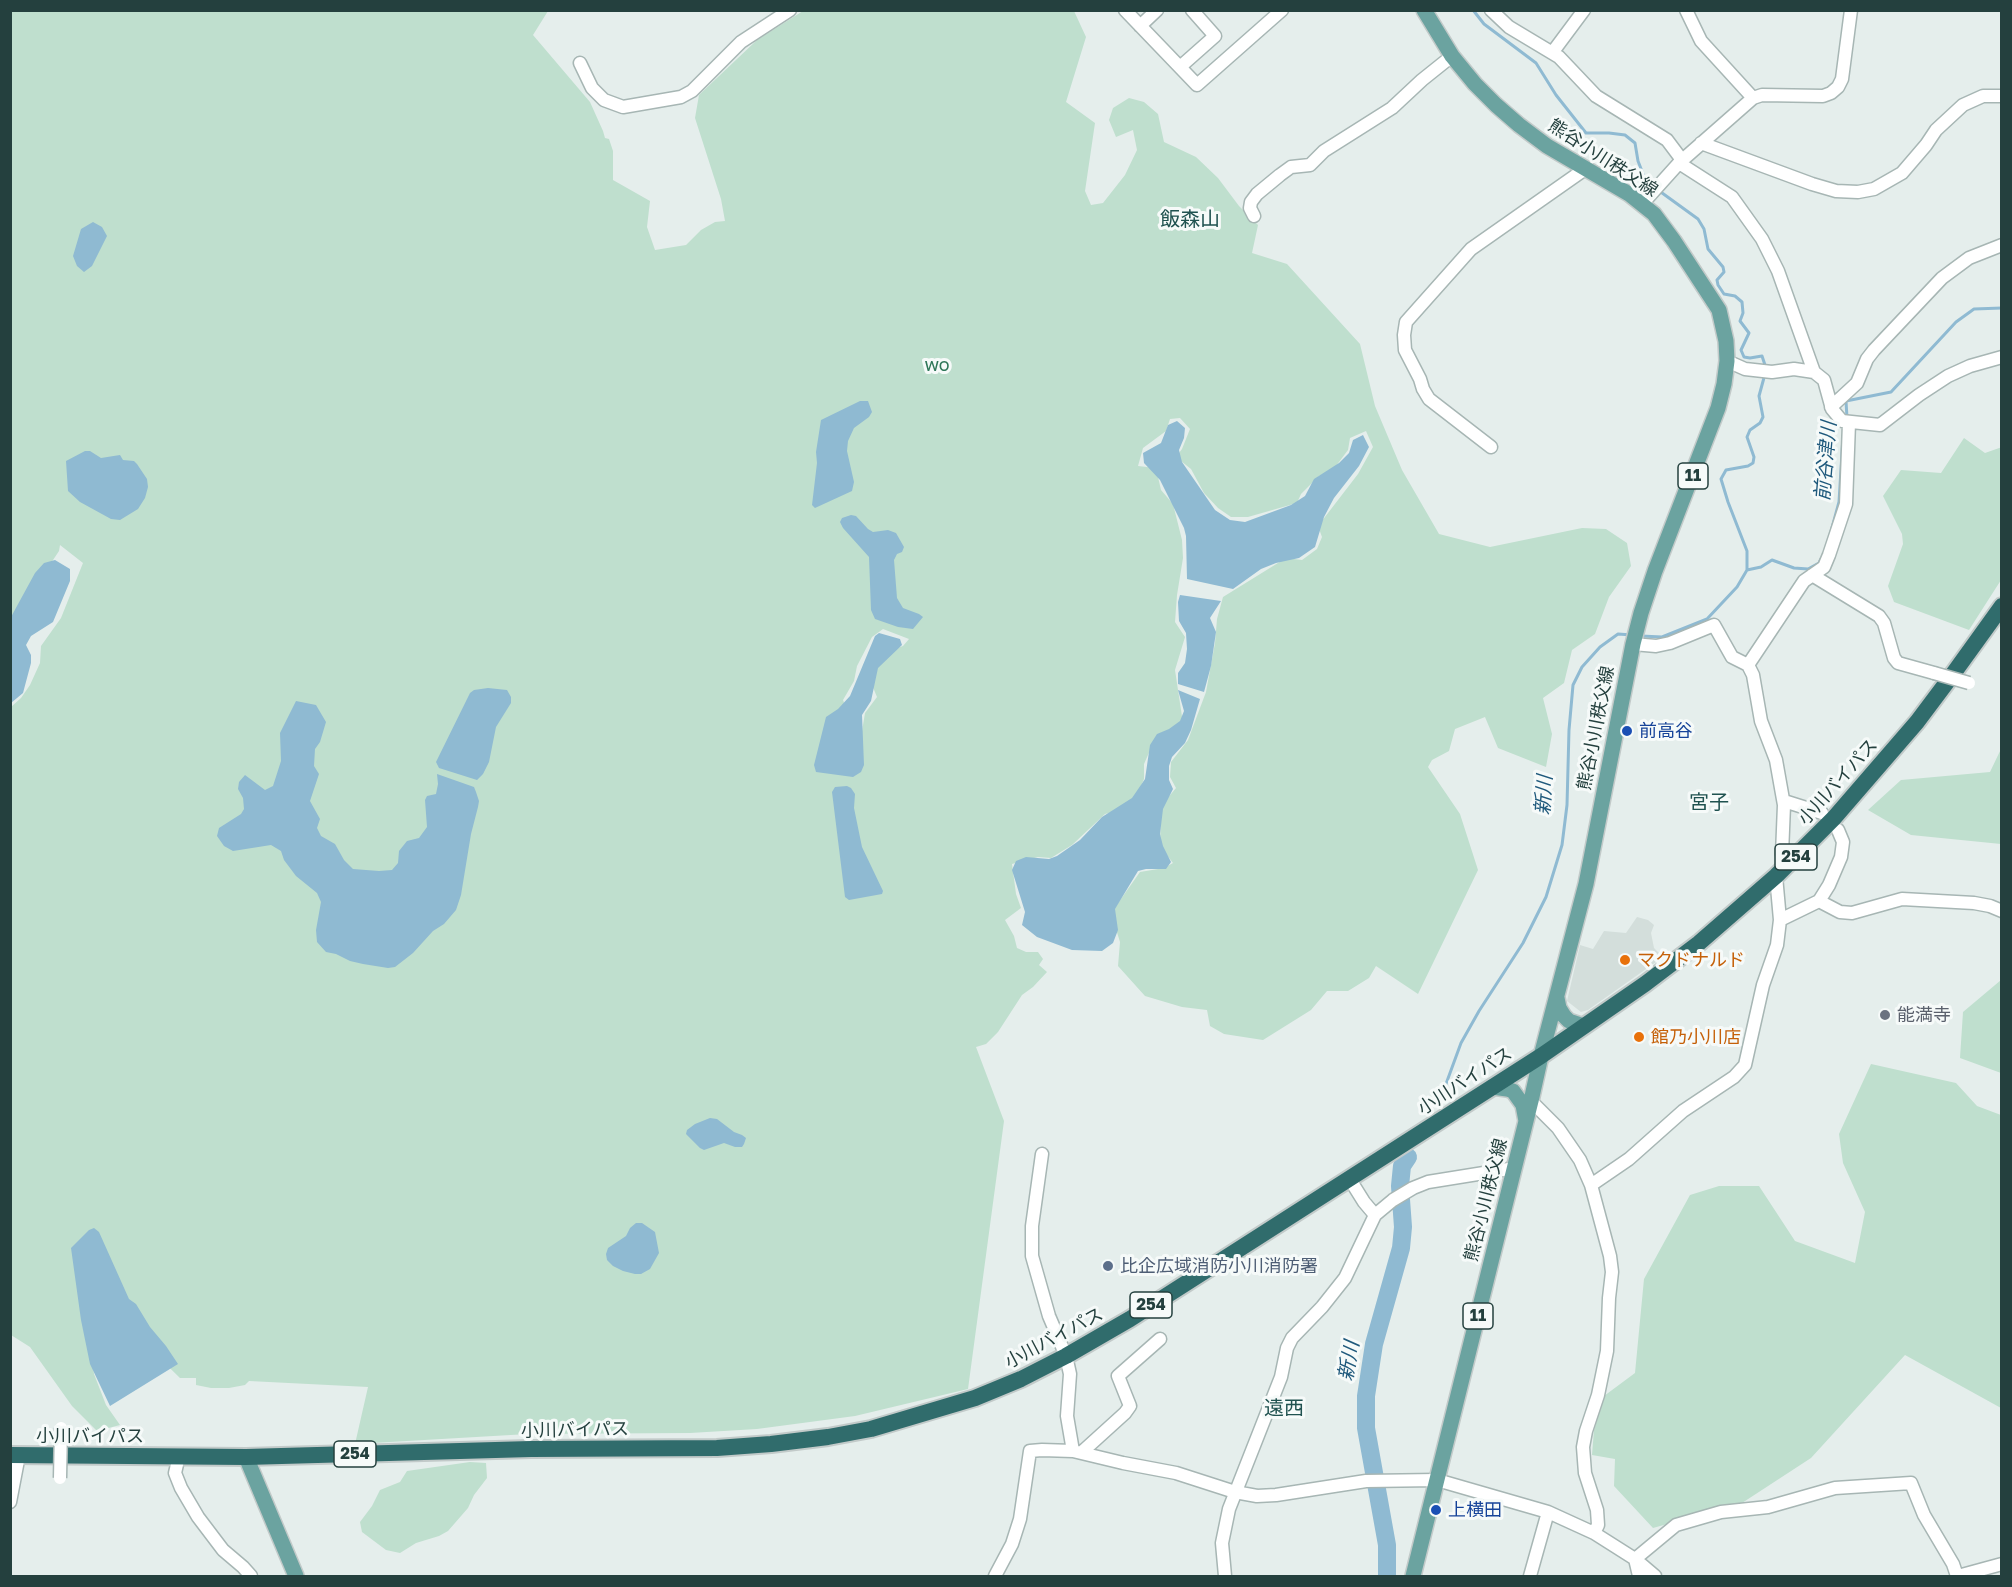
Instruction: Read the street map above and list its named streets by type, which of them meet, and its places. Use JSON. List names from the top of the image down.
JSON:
{
  "streets": {
    "highway": ["小川バイパス", "254"],
    "main road": ["熊谷小川秩父線", "11"]
  },
  "crossings": [
    ["熊谷小川秩父線", "小川バイパス"]
  ],
  "districts": ["飯森山", "宮子", "遠西"],
  "water": ["前谷津川", "新川"],
  "parks": ["wo"],
  "places": [
    "前高谷",
    "マクドナルド",
    "能満寺",
    "館乃小川店",
    "比企広域消防小川消防署",
    "上横田"
  ]
}
